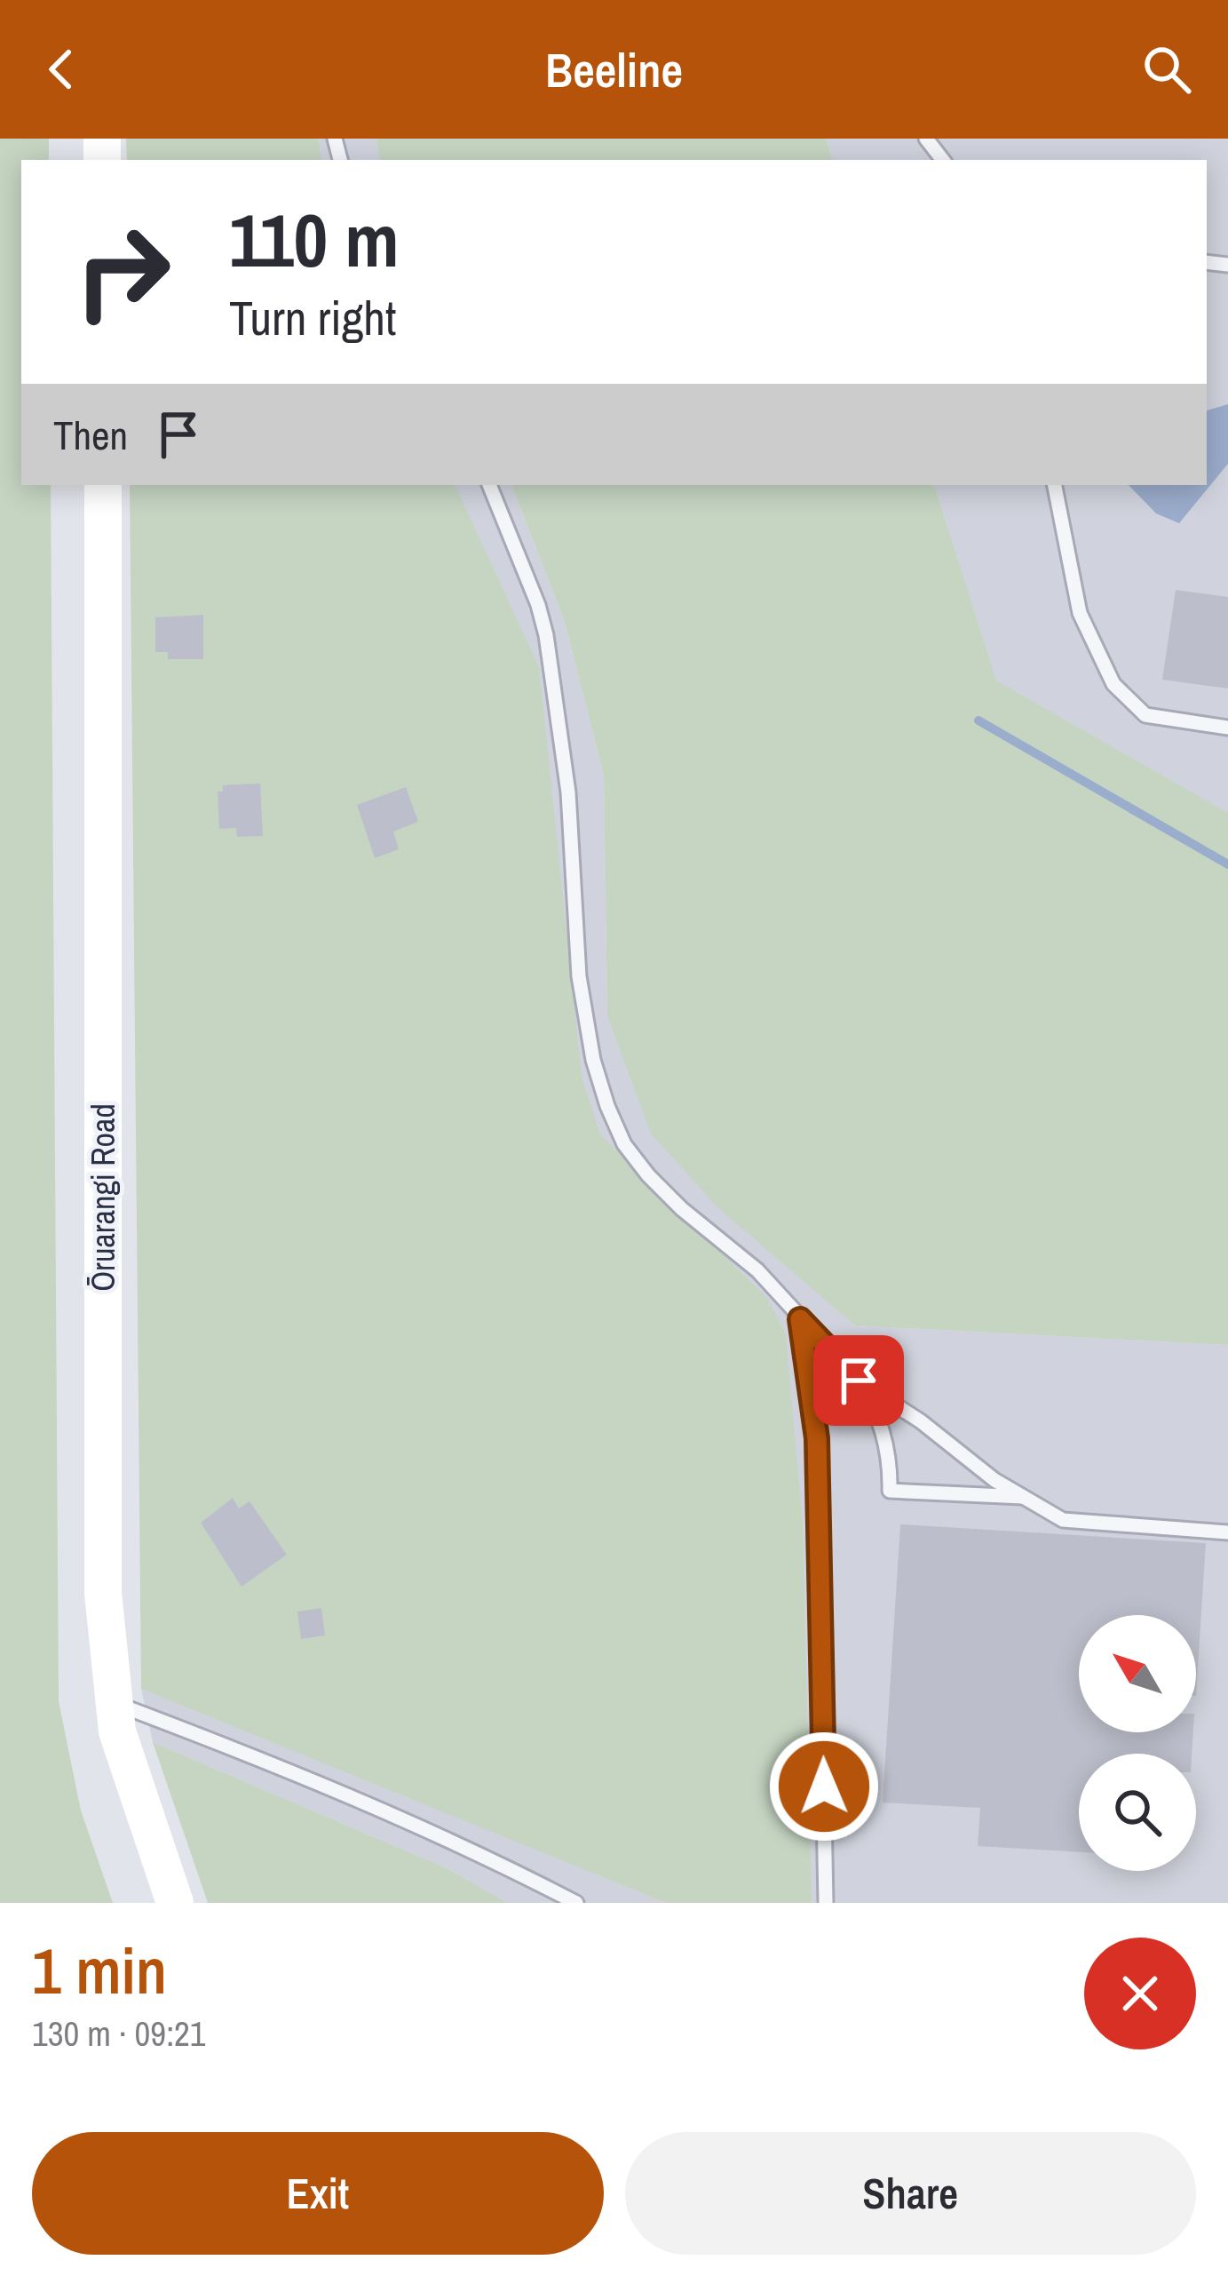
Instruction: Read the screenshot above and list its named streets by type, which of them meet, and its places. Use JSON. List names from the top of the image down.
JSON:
{
  "streets": {
    "street": ["Ōruarangi Road"]
  },
  "north": "top left",
  "page": {
    "header": "Beeline",
    "turn": ["110 m", "Turn right"],
    "then": "Then",
    "heading": ["1 min", "130 m · 09:21"],
    "buttons": ["Exit", "Share"]
  }
}
